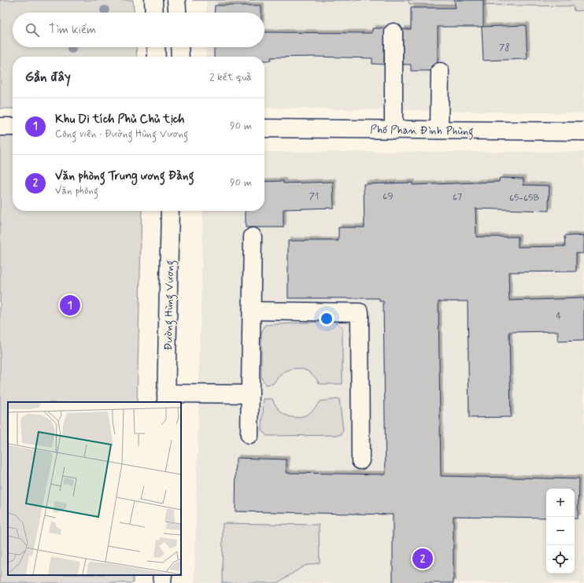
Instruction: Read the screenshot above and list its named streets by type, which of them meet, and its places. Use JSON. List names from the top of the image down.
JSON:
{
  "streets": {
    "main road": ["Phố Phan Đình Phùng", "Đường Hùng Vương"]
  },
  "house_numbers": [
    "78",
    "71",
    "69",
    "67",
    "65-65B",
    "4"
  ],
  "page": {
    "search": "Tìm kiếm",
    "heading": ["Gần đây", "2 kết quả"],
    "list": [
      {
        "mark": "1",
        "name": "Khu Di tích Phủ Chủ tịch",
        "note": "Công viên · Đường Hùng Vương",
        "value": "90 m"
      },
      {
        "mark": "2",
        "name": "Văn phòng Trung ương Đảng",
        "note": "Văn phòng",
        "value": "90 m"
      }
    ],
    "pins": ["1", "2"],
    "map_buttons": ["+", "−"]
  }
}
